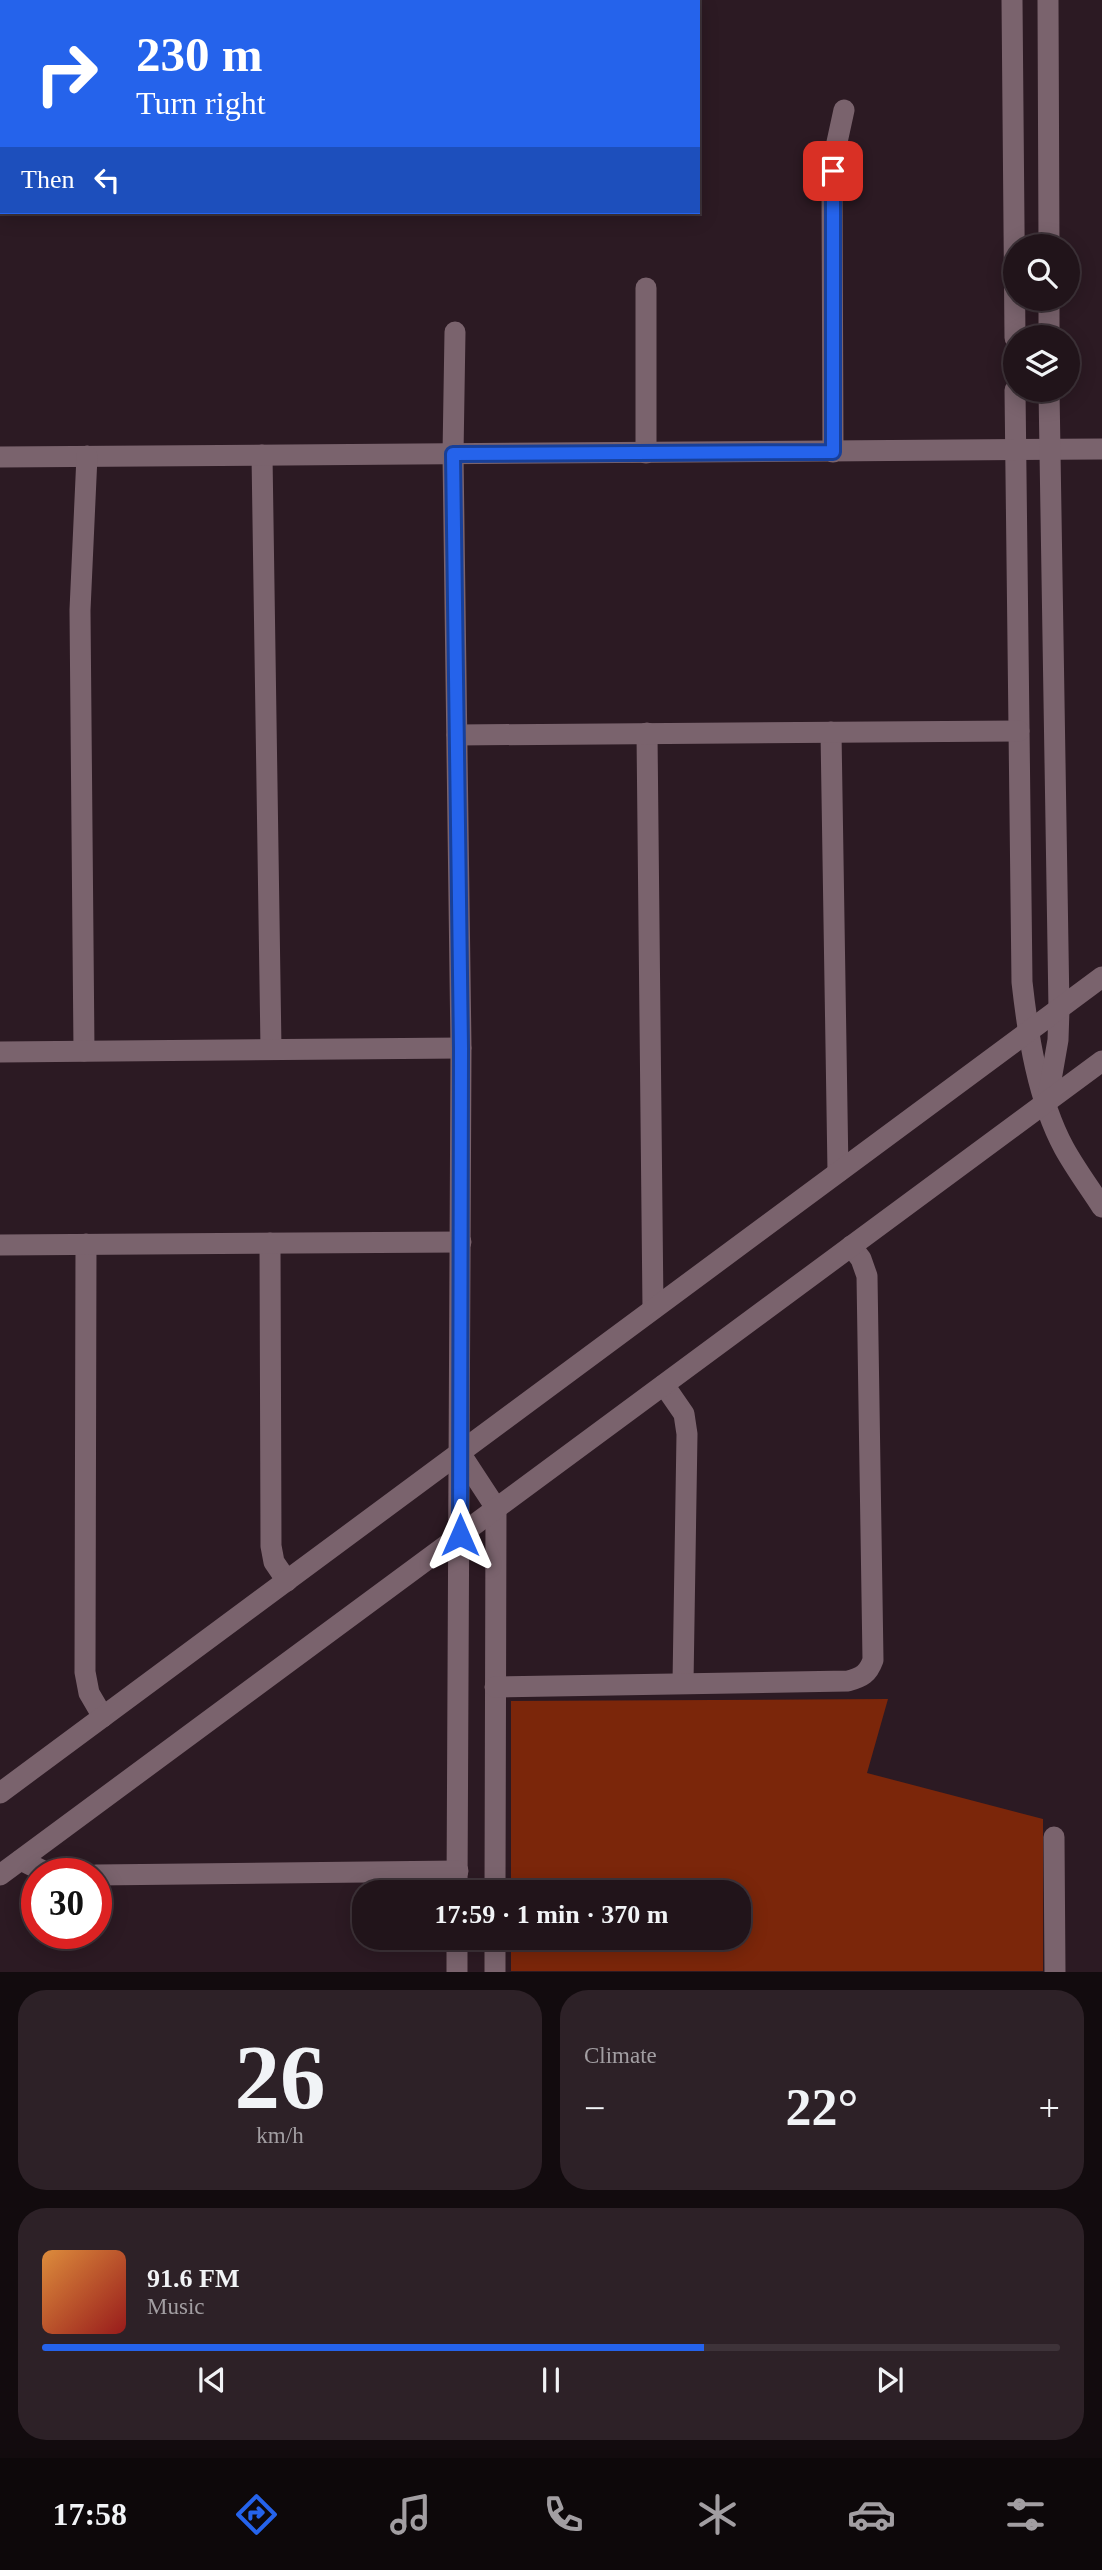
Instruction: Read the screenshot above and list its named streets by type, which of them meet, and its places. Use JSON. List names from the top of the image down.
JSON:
{
  "page": {
    "turn": ["230 m", "Turn right"],
    "then": "Then",
    "limit": "30",
    "trip": "17:59 · 1 min · 370 m",
    "tile": [
      ["26", "km/h"],
      "Climate"
    ],
    "heat": ["−", "22°", "+"],
    "song": ["91.6 FM", "Music"],
    "tabs": "17:58"
  }
}
